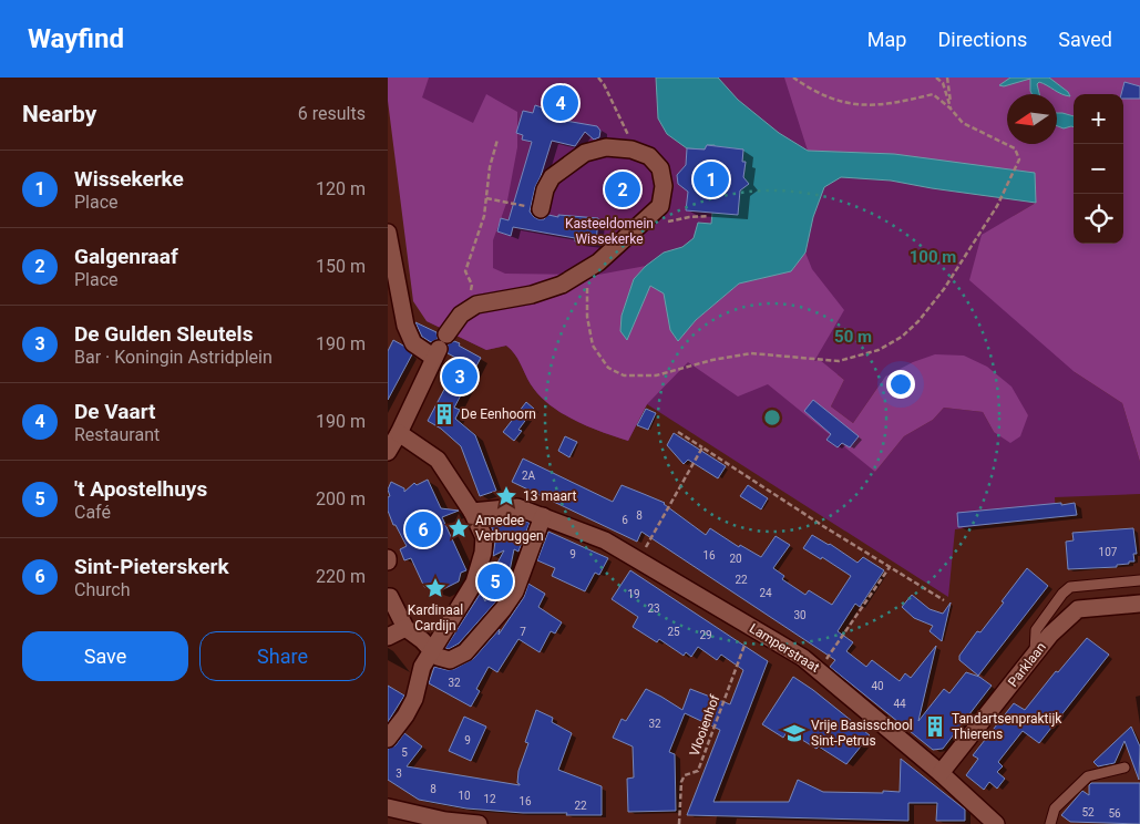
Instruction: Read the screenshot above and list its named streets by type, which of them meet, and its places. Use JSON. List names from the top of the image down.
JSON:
{
  "streets": {
    "street": ["Lamperstraat", "Parklaan"],
    "path": ["Vlooienhof"]
  },
  "crossings": [
    ["Lamperstraat", "Parklaan"],
    ["Lamperstraat", "Vlooienhof"]
  ],
  "parks": ["Kasteeldomein Wissekerke"],
  "places": {
    "building": ["De Eenhoorn", "Tandartsenpraktijk Thierens"],
    "place": ["13 maart", "Amedee Verbruggen", "Kardinaal Cardijn"],
    "school or university": ["Vrije Basisschool Sint-Petrus"]
  },
  "house_numbers": [
    "2A",
    "8",
    "6",
    "107",
    "9",
    "16",
    "20",
    "22",
    "24",
    "19",
    "23",
    "30",
    "7",
    "25",
    "29",
    "32",
    "40",
    "44",
    "32",
    "9",
    "5",
    "3",
    "8",
    "10",
    "12",
    "16",
    "22",
    "52",
    "56"
  ],
  "north": "left",
  "page": {
    "header": "Wayfind",
    "nav": ["Map", "Directions", "Saved"],
    "heading": ["Nearby", "6 results"],
    "pins": [
      "4",
      "1",
      "2",
      "3",
      "6",
      "5"
    ],
    "map_buttons": ["+", "−"],
    "list": [
      {
        "mark": "1",
        "name": "Wissekerke",
        "note": "Place",
        "value": "120 m"
      },
      {
        "mark": "2",
        "name": "Galgenraaf",
        "note": "Place",
        "value": "150 m"
      },
      {
        "mark": "3",
        "name": "De Gulden Sleutels",
        "note": "Bar · Koningin Astridplein",
        "value": "190 m"
      },
      {
        "mark": "4",
        "name": "De Vaart",
        "note": "Restaurant",
        "value": "190 m"
      },
      {
        "mark": "5",
        "name": "'t Apostelhuys",
        "note": "Café",
        "value": "200 m"
      },
      {
        "mark": "6",
        "name": "Sint-Pieterskerk",
        "note": "Church",
        "value": "220 m"
      }
    ],
    "buttons": ["Save", "Share"]
  },
  "rings": ["100 m", "50 m"]
}
